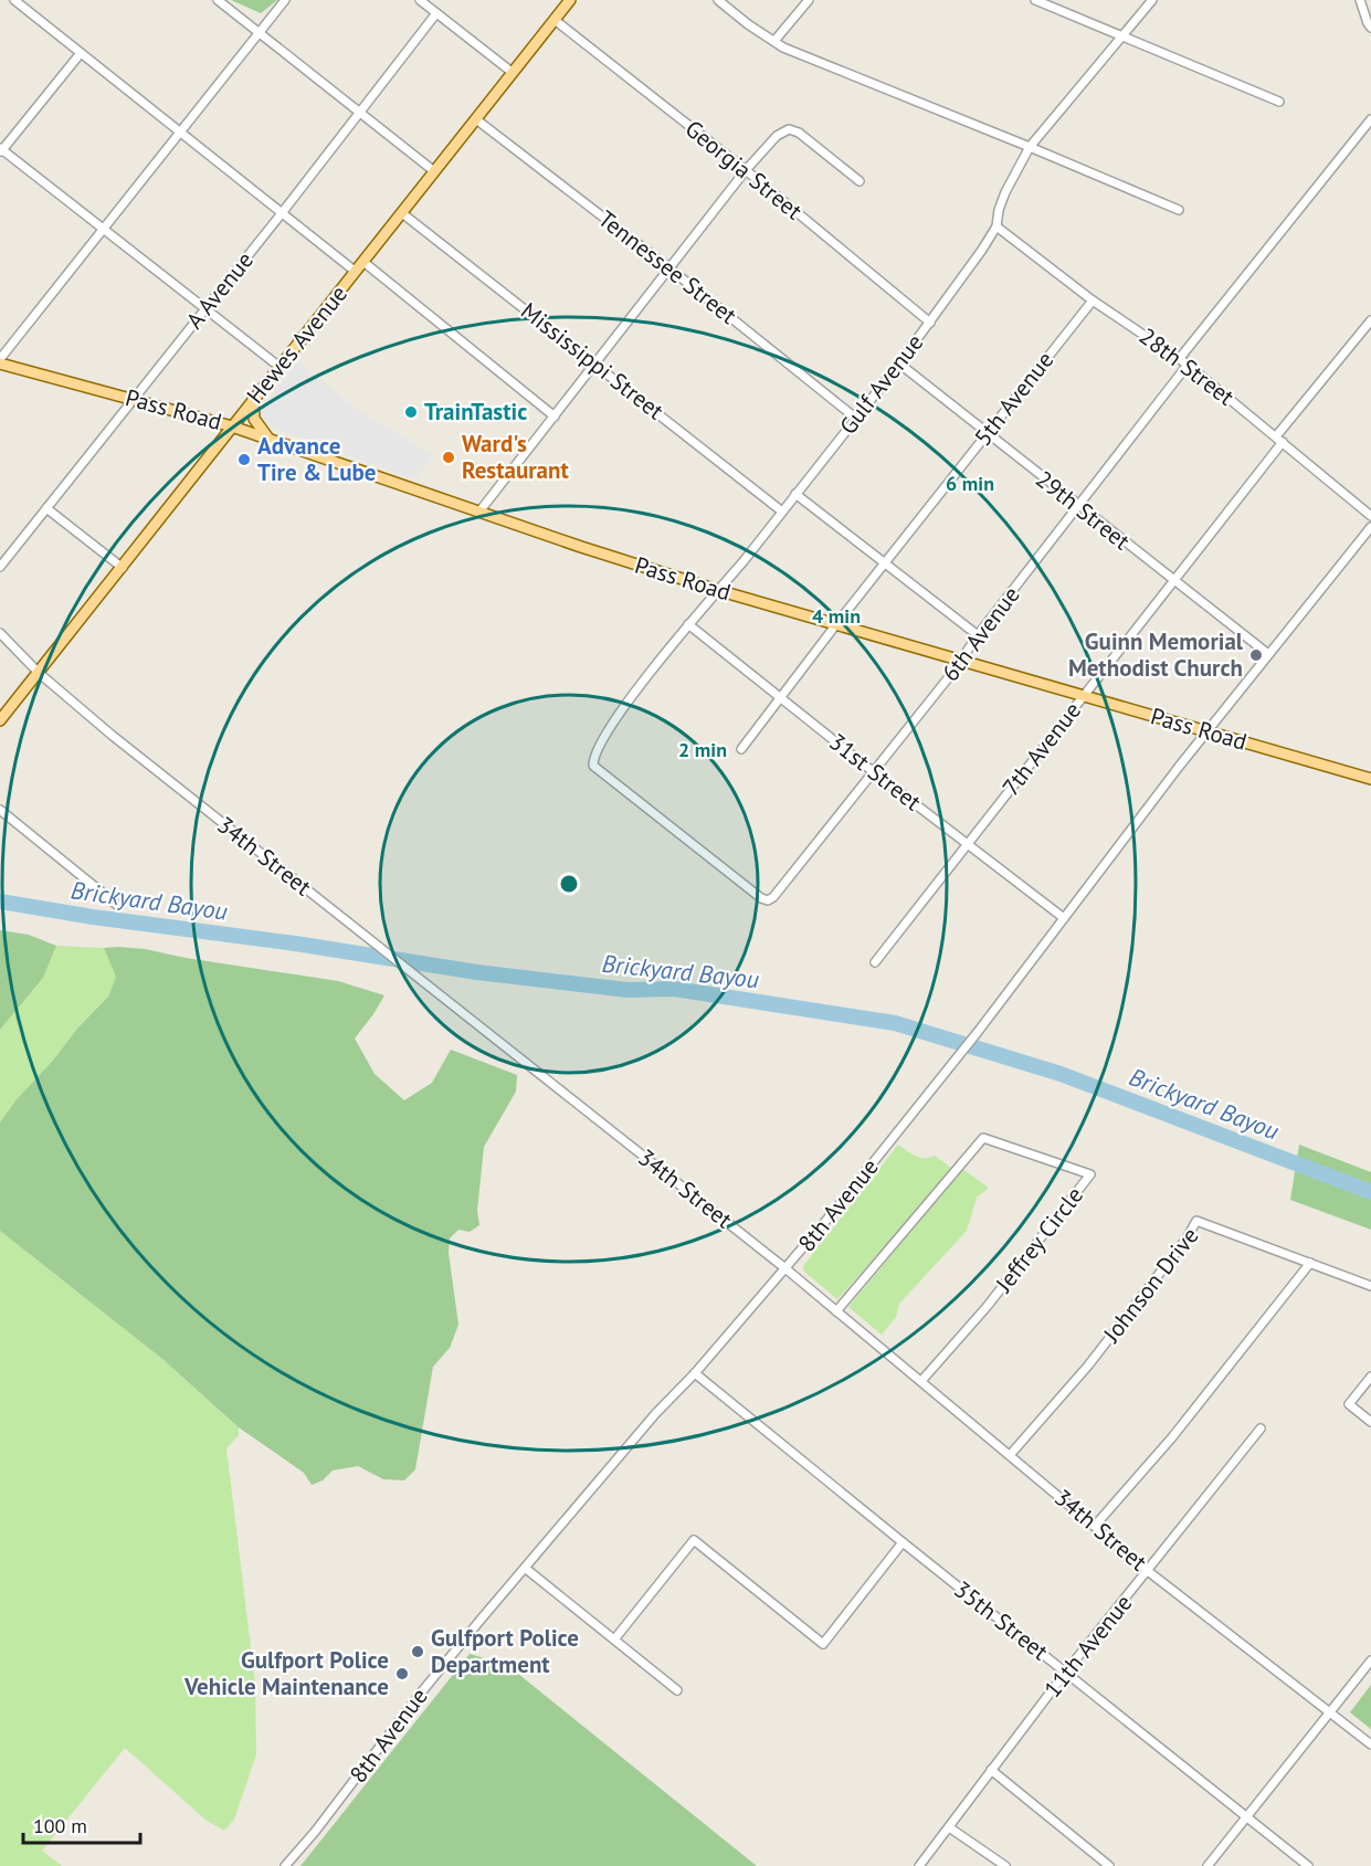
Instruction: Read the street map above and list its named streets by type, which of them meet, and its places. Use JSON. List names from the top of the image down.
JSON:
{
  "streets": {
    "main road": ["Hewes Avenue", "Pass Road"],
    "street": [
      "Georgia Street",
      "Tennessee Street",
      "A Avenue",
      "Mississippi Street",
      "28th Street",
      "Gulf Avenue",
      "5th Avenue",
      "29th Street",
      "6th Avenue",
      "7th Avenue",
      "31st Street",
      "34th Street",
      "8th Avenue",
      "Jeffrey Circle",
      "Johnson Drive",
      "35th Street",
      "11th Avenue"
    ]
  },
  "crossings": [
    ["Georgia Street", "Hewes Avenue"],
    ["Georgia Street", "Gulf Avenue"],
    ["Tennessee Street", "Hewes Avenue"],
    ["Tennessee Street", "Gulf Avenue"],
    ["A Avenue", "Pass Road"],
    ["Hewes Avenue", "Mississippi Street"],
    ["Hewes Avenue", "Pass Road"],
    ["Hewes Avenue", "34th Street"],
    ["Mississippi Street", "Gulf Avenue"],
    ["28th Street", "Gulf Avenue"],
    ["28th Street", "5th Avenue"],
    ["28th Street", "6th Avenue"],
    ["28th Street", "7th Avenue"],
    ["Gulf Avenue", "Pass Road"],
    ["Gulf Avenue", "29th Street"],
    ["Gulf Avenue", "6th Avenue"],
    ["Gulf Avenue", "31st Street"],
    ["5th Avenue", "Pass Road"],
    ["5th Avenue", "29th Street"],
    ["5th Avenue", "31st Street"],
    ["Pass Road", "6th Avenue"],
    ["Pass Road", "7th Avenue"],
    ["Pass Road", "8th Avenue"],
    ["29th Street", "6th Avenue"],
    ["29th Street", "7th Avenue"],
    ["29th Street", "8th Avenue"],
    ["6th Avenue", "31st Street"],
    ["7th Avenue", "31st Street"],
    ["31st Street", "8th Avenue"],
    ["34th Street", "8th Avenue"],
    ["34th Street", "Jeffrey Circle"],
    ["34th Street", "Johnson Drive"],
    ["34th Street", "11th Avenue"],
    ["8th Avenue", "35th Street"],
    ["35th Street", "11th Avenue"]
  ],
  "water": ["Brickyard Bayou"],
  "places": [
    "TrainTastic",
    "Ward's Restaurant",
    "Advance Tire & Lube",
    "Guinn Memorial Methodist Church",
    "Gulfport Police Department",
    "Gulfport Police Vehicle Maintenance"
  ],
  "scale_bar": "100 m",
  "rings": ["6 min", "4 min", "2 min"]
}
